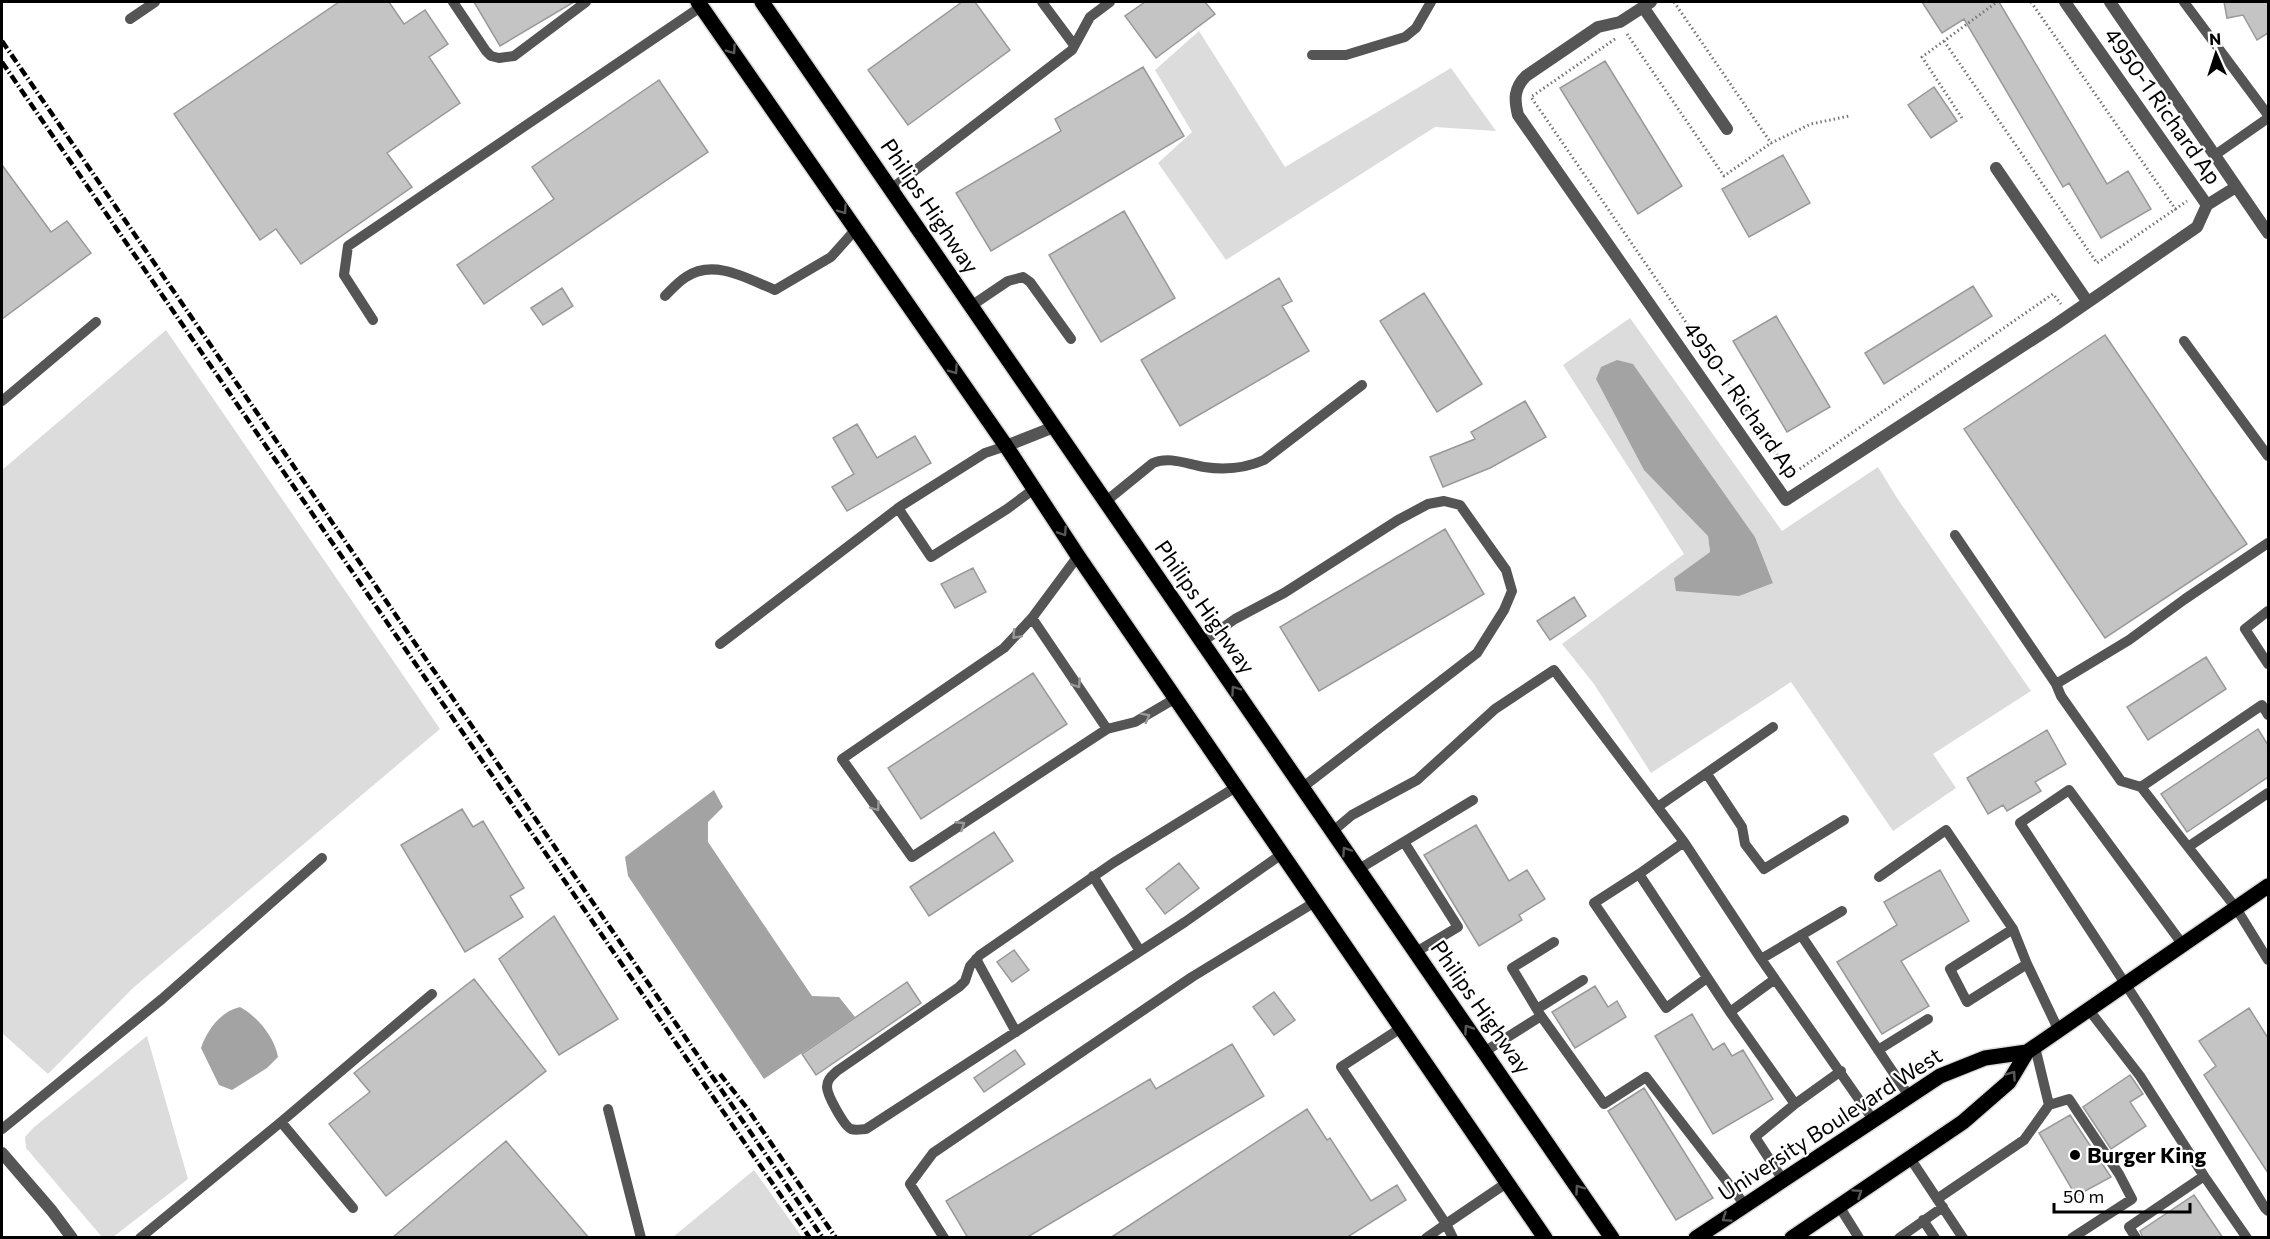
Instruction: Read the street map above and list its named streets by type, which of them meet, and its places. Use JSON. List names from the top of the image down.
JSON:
{
  "streets": {
    "main road": ["Philips Highway", "University Boulevard West"],
    "street": ["4950-1 Richard Ap"]
  },
  "places": ["Burger King"],
  "scale_bar": "50 m",
  "north": "top"
}
